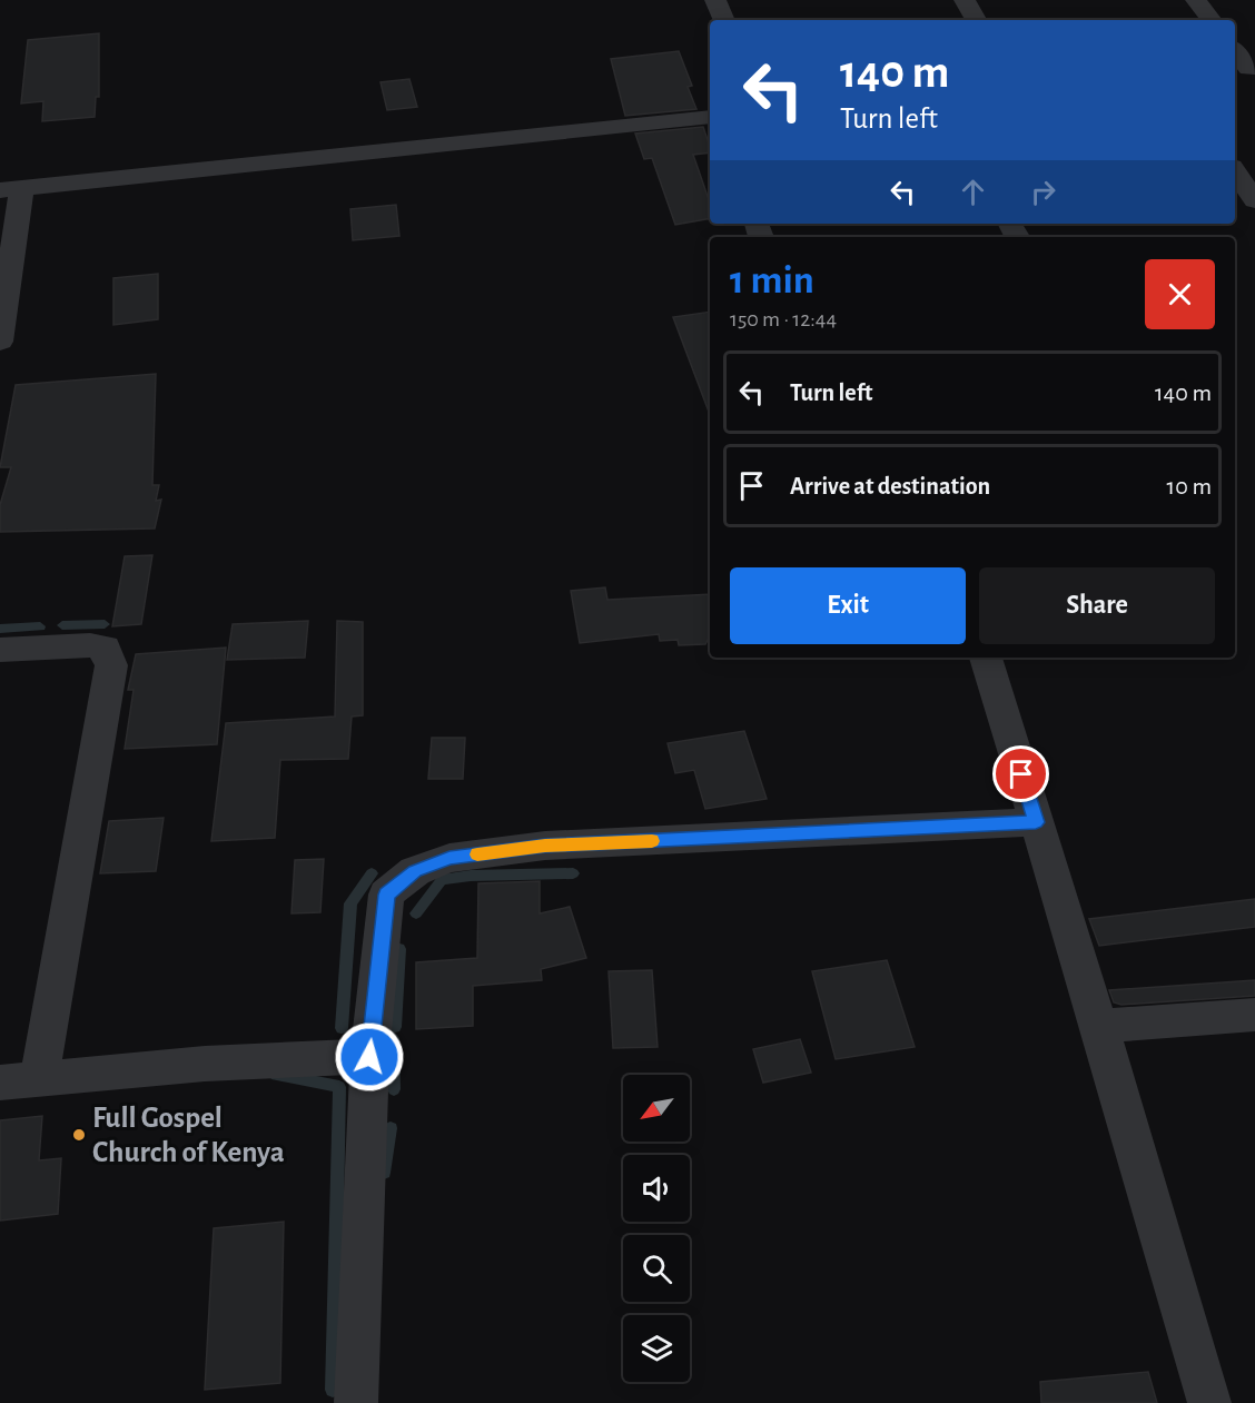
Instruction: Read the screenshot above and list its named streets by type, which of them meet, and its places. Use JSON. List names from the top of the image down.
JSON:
{
  "places": ["Full Gospel Church of Kenya"],
  "north": "bottom left",
  "page": {
    "turn": ["140 m", "Turn left"],
    "heading": ["1 min", "150 m · 12:44"],
    "list": [
      {
        "name": "Turn left",
        "value": "140 m"
      },
      {
        "name": "Arrive at destination",
        "value": "10 m"
      }
    ],
    "buttons": ["Exit", "Share"]
  }
}
